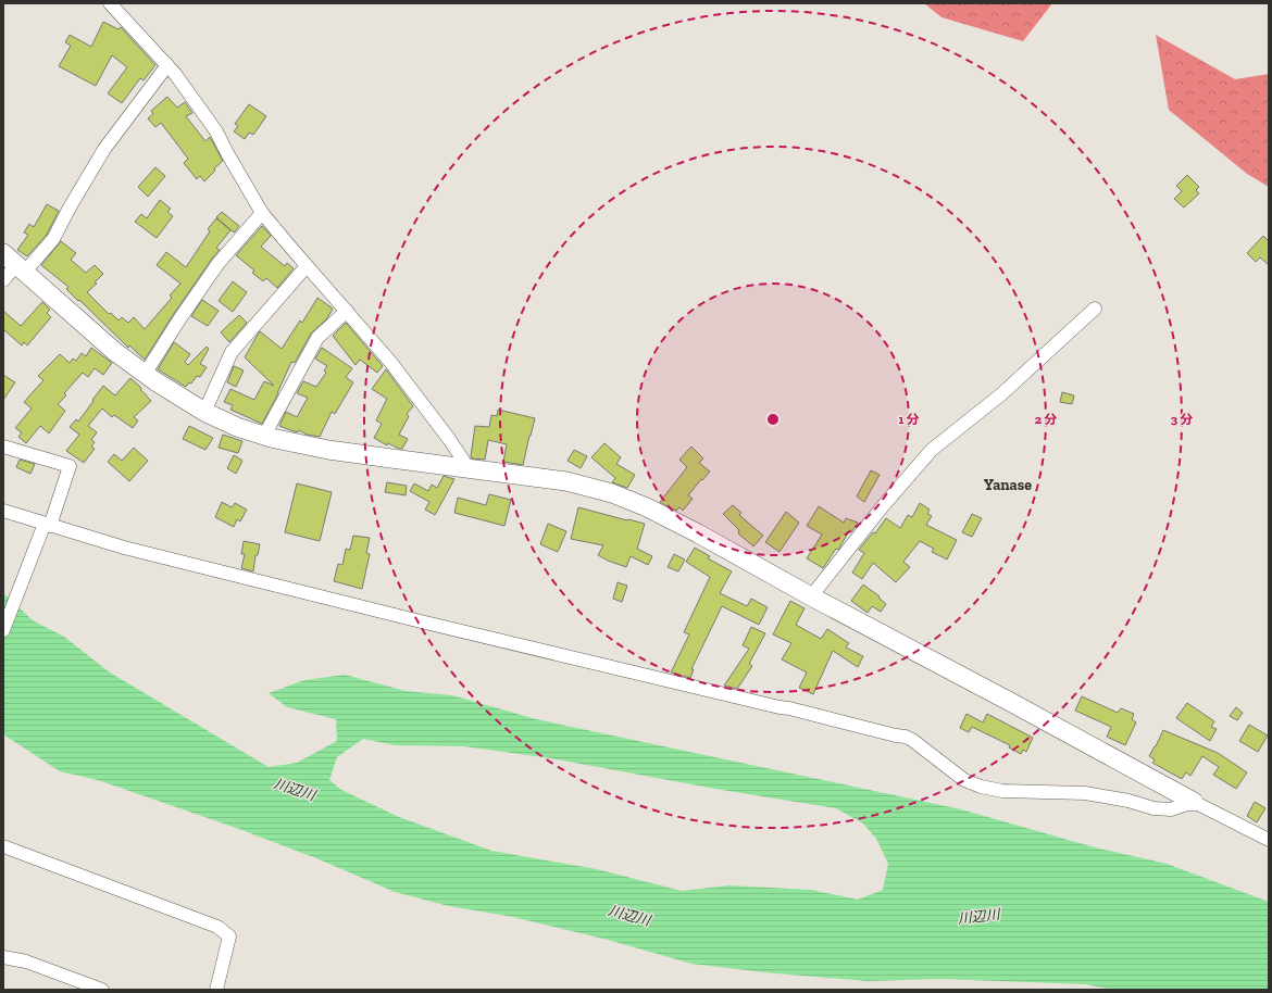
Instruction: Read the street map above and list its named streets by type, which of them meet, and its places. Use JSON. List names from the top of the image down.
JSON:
{
  "districts": ["Yanase"],
  "water": ["川辺川"],
  "rings": ["1 分", "2 分", "3 分"]
}
